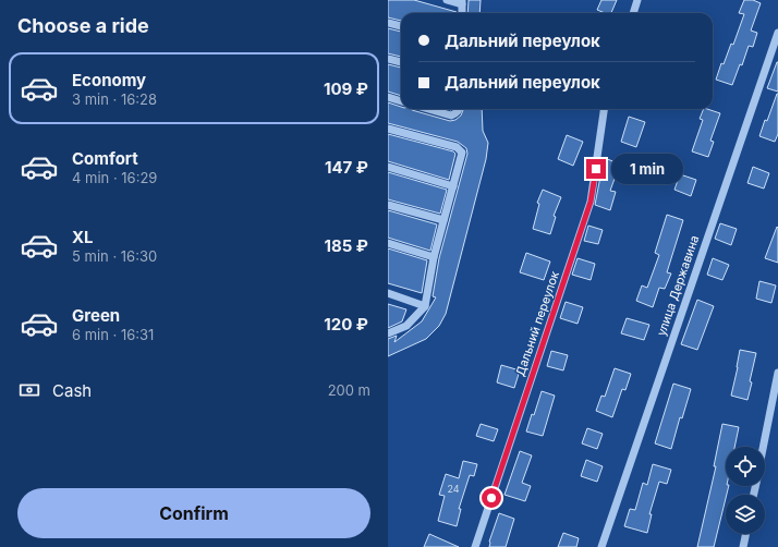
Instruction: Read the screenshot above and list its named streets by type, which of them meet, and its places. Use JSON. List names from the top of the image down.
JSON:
{
  "streets": {
    "street": ["улица Державина", "Дальний переулок"]
  },
  "house_numbers": ["24"],
  "page": {
    "heading": "Choose a ride",
    "banner": ["Дальний переулок", "Дальний переулок"],
    "list": [
      {
        "name": "Economy",
        "note": "3 min · 16:28",
        "value": "109 ₽"
      },
      {
        "name": "Comfort",
        "note": "4 min · 16:29",
        "value": "147 ₽"
      },
      {
        "name": "XL",
        "note": "5 min · 16:30",
        "value": "185 ₽"
      },
      {
        "name": "Green",
        "note": "6 min · 16:31",
        "value": "120 ₽"
      }
    ],
    "bubble": "1 min",
    "pay": ["Cash", "200 m"],
    "buttons": "Confirm"
  }
}
